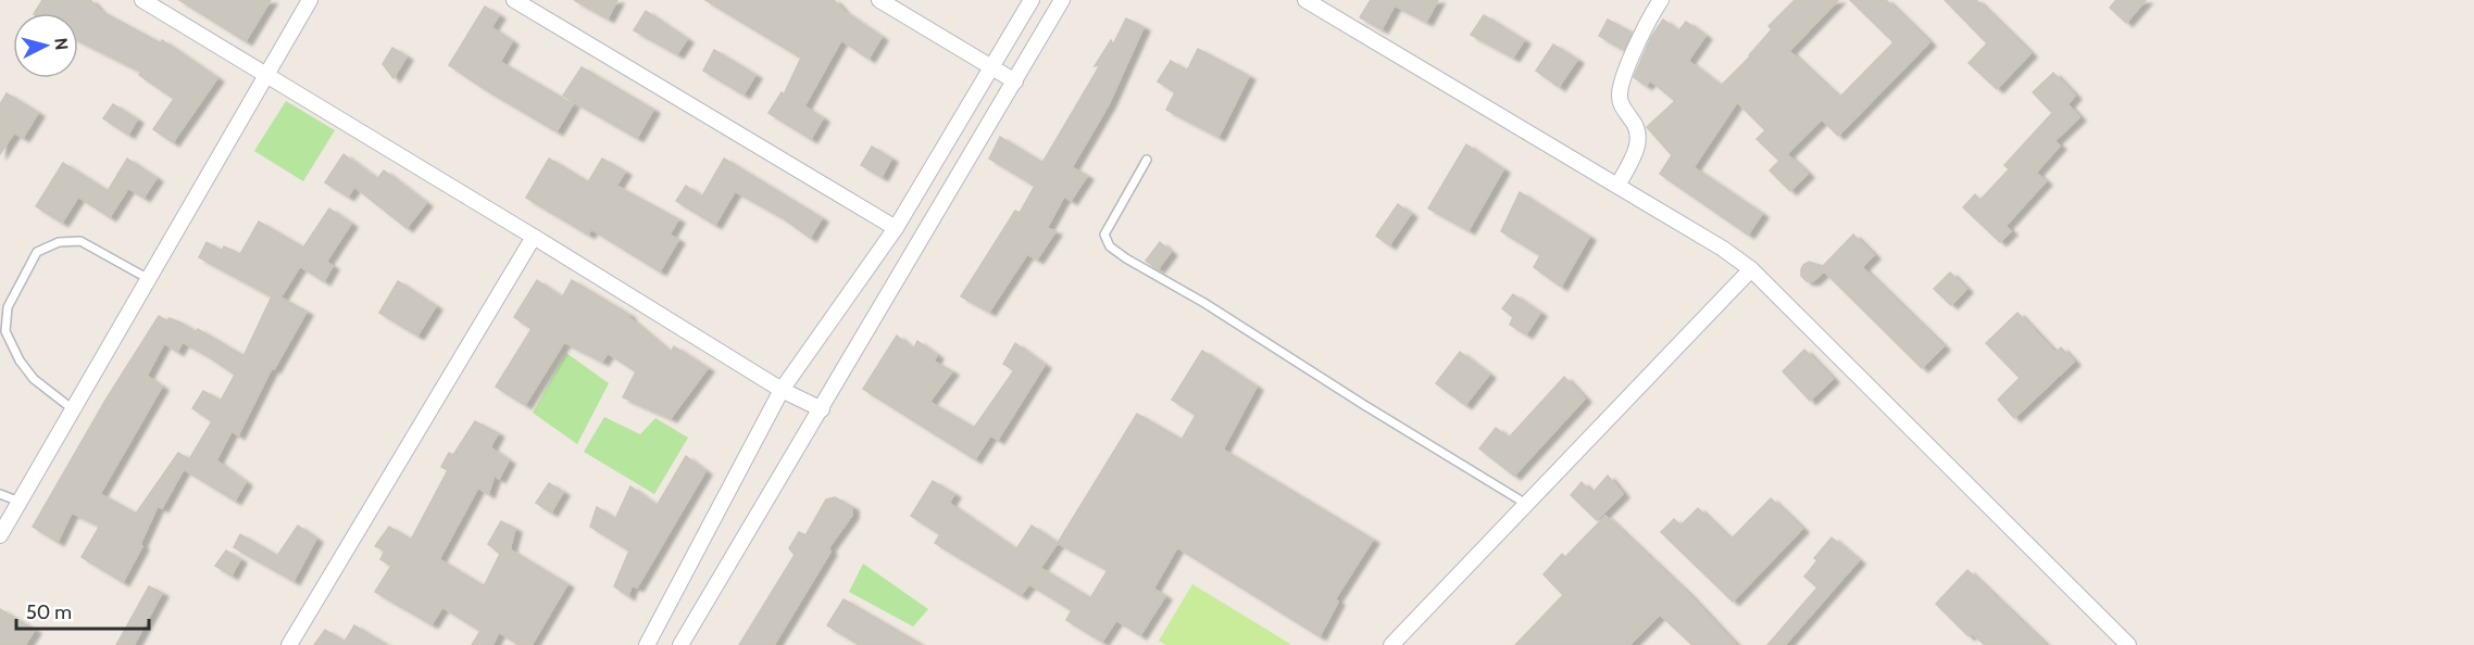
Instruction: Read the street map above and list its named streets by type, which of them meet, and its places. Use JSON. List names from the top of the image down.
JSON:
{
  "scale_bar": "50 m",
  "north": "right"
}
